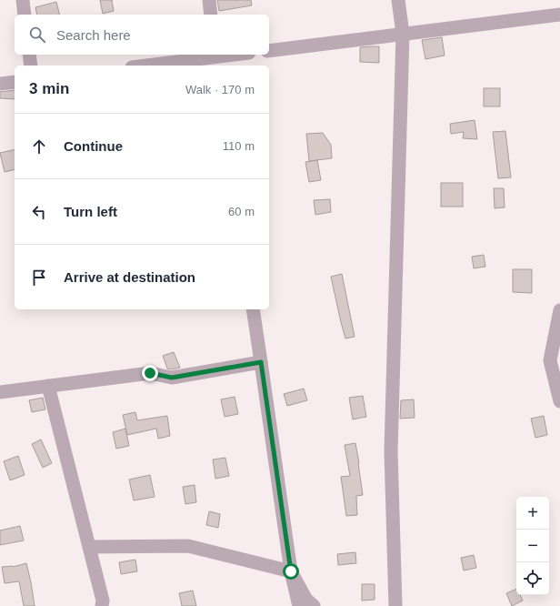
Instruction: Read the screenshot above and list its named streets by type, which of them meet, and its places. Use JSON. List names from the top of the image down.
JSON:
{
  "page": {
    "search": "Search here",
    "heading": ["3 min", "Walk · 170 m"],
    "list": [
      ["Continue", "110 m"],
      ["Turn left", "60 m"],
      "Arrive at destination"
    ],
    "map_buttons": ["+", "−"]
  }
}
